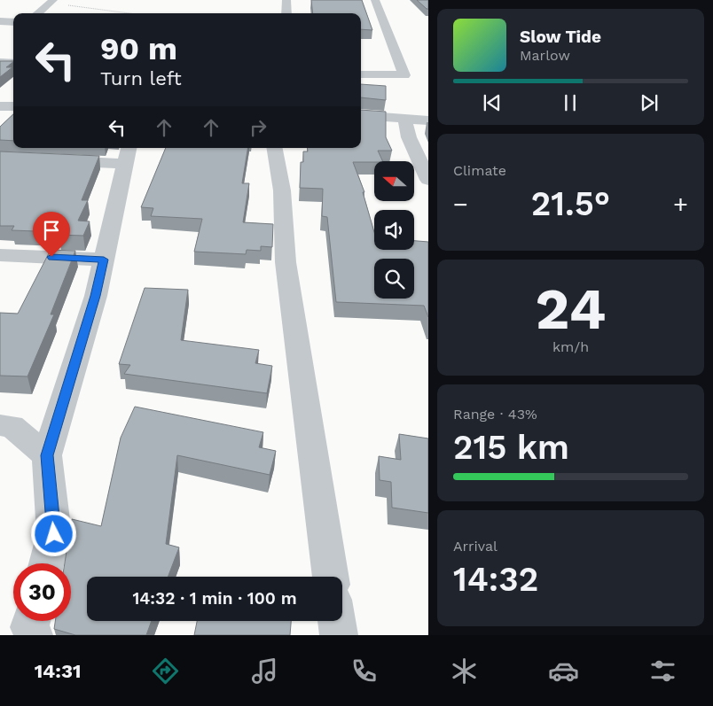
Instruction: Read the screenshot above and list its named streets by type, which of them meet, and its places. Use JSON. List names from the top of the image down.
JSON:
{
  "north": "left",
  "page": {
    "turn": ["90 m", "Turn left"],
    "song": ["Slow Tide", "Marlow"],
    "tile": [
      "Climate",
      ["24", "km/h"],
      ["Range · 43%", "215 km"],
      ["Arrival", "14:32"]
    ],
    "heat": ["−", "21.5°", "+"],
    "limit": "30",
    "trip": "14:32 · 1 min · 100 m",
    "tabs": "14:31"
  }
}
